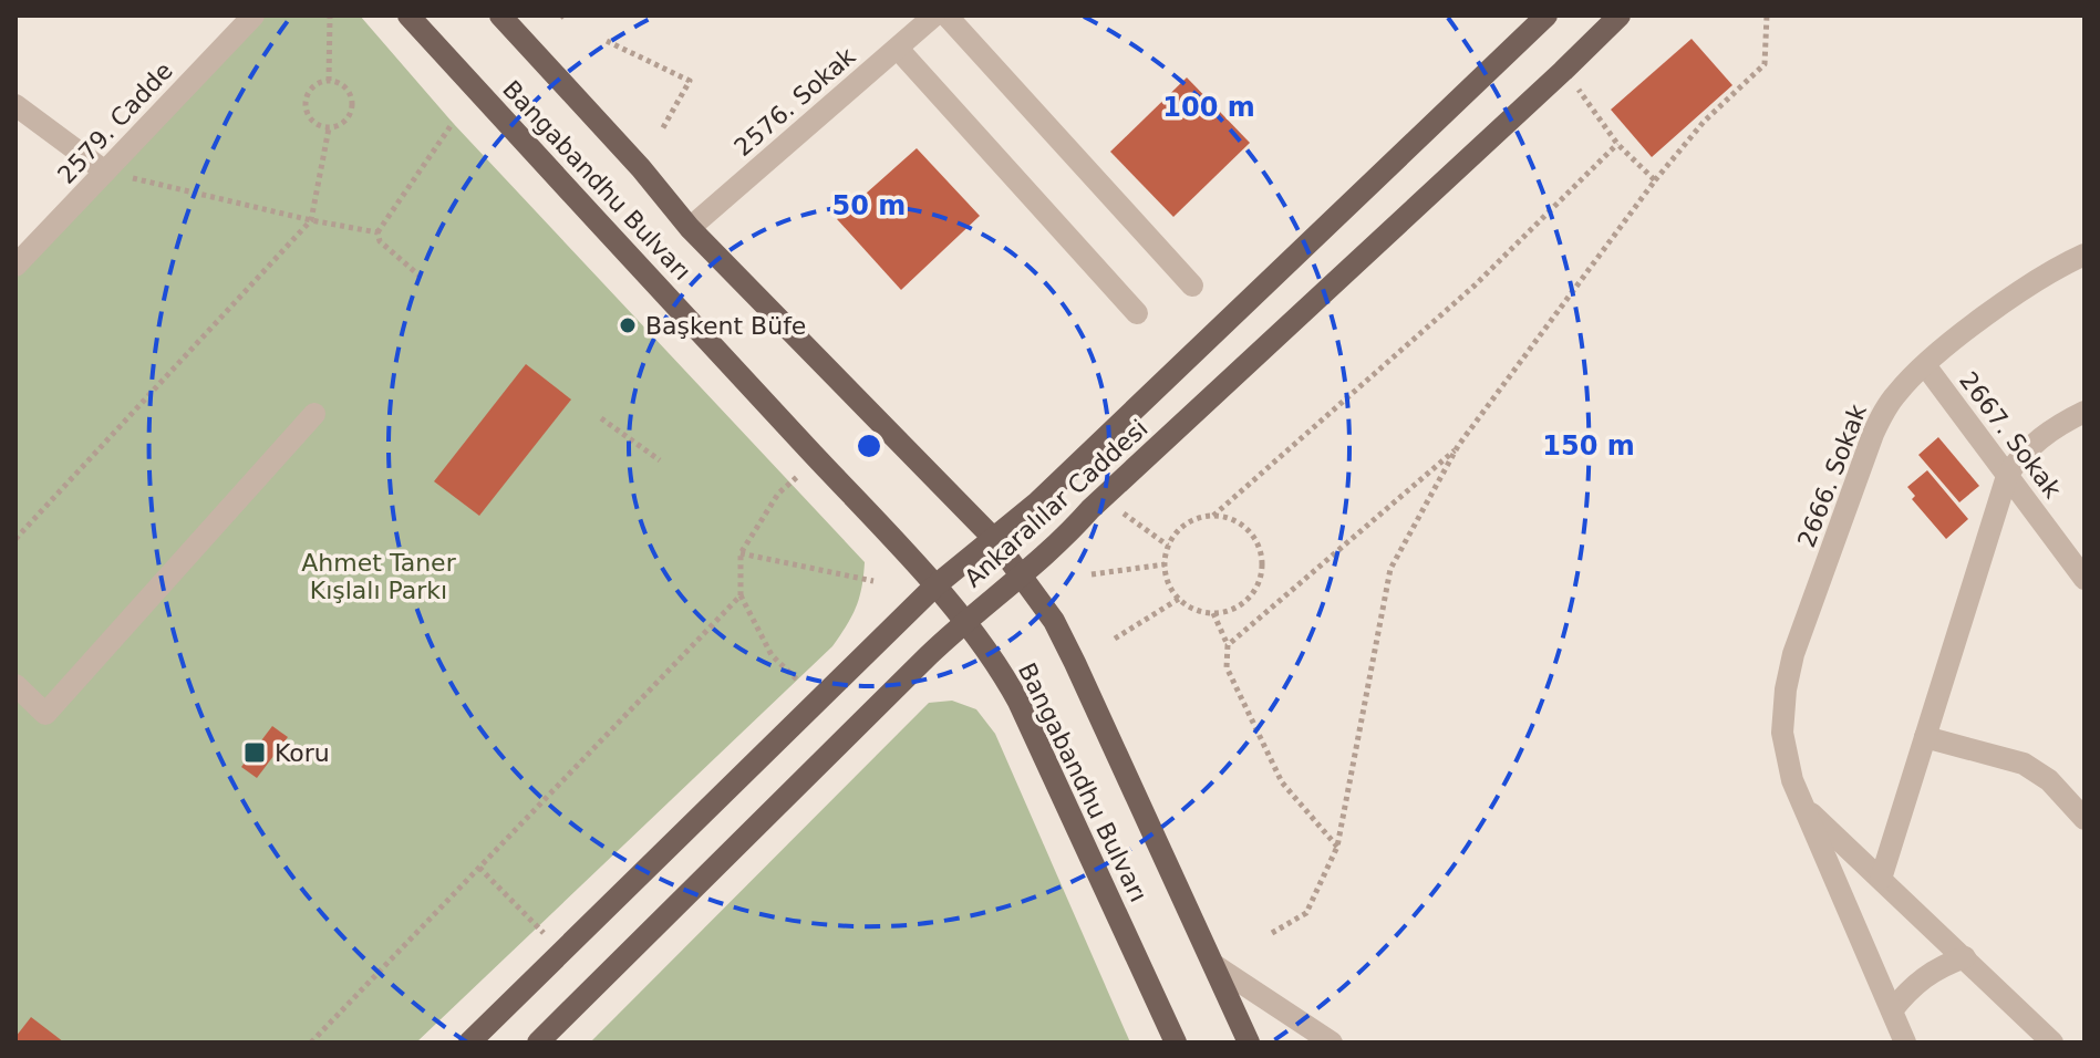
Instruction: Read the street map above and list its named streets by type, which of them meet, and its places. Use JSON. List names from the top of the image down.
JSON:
{
  "streets": {
    "main road": ["Bangabandhu Bulvarı", "Ankaralılar Caddesi"],
    "street": [
      "2576. Sokak",
      "2579. Cadde",
      "2667. Sokak",
      "2666. Sokak"
    ]
  },
  "crossings": [
    ["2576. Sokak", "Bangabandhu Bulvarı"],
    ["Bangabandhu Bulvarı", "Ankaralılar Caddesi"],
    ["2667. Sokak", "2666. Sokak"]
  ],
  "parks": ["Ahmet Taner Kışlalı Parkı"],
  "places": {
    "other": ["Başkent Büfe"],
    "transit": ["Koru"]
  },
  "rings": ["100 m", "50 m", "150 m"]
}
